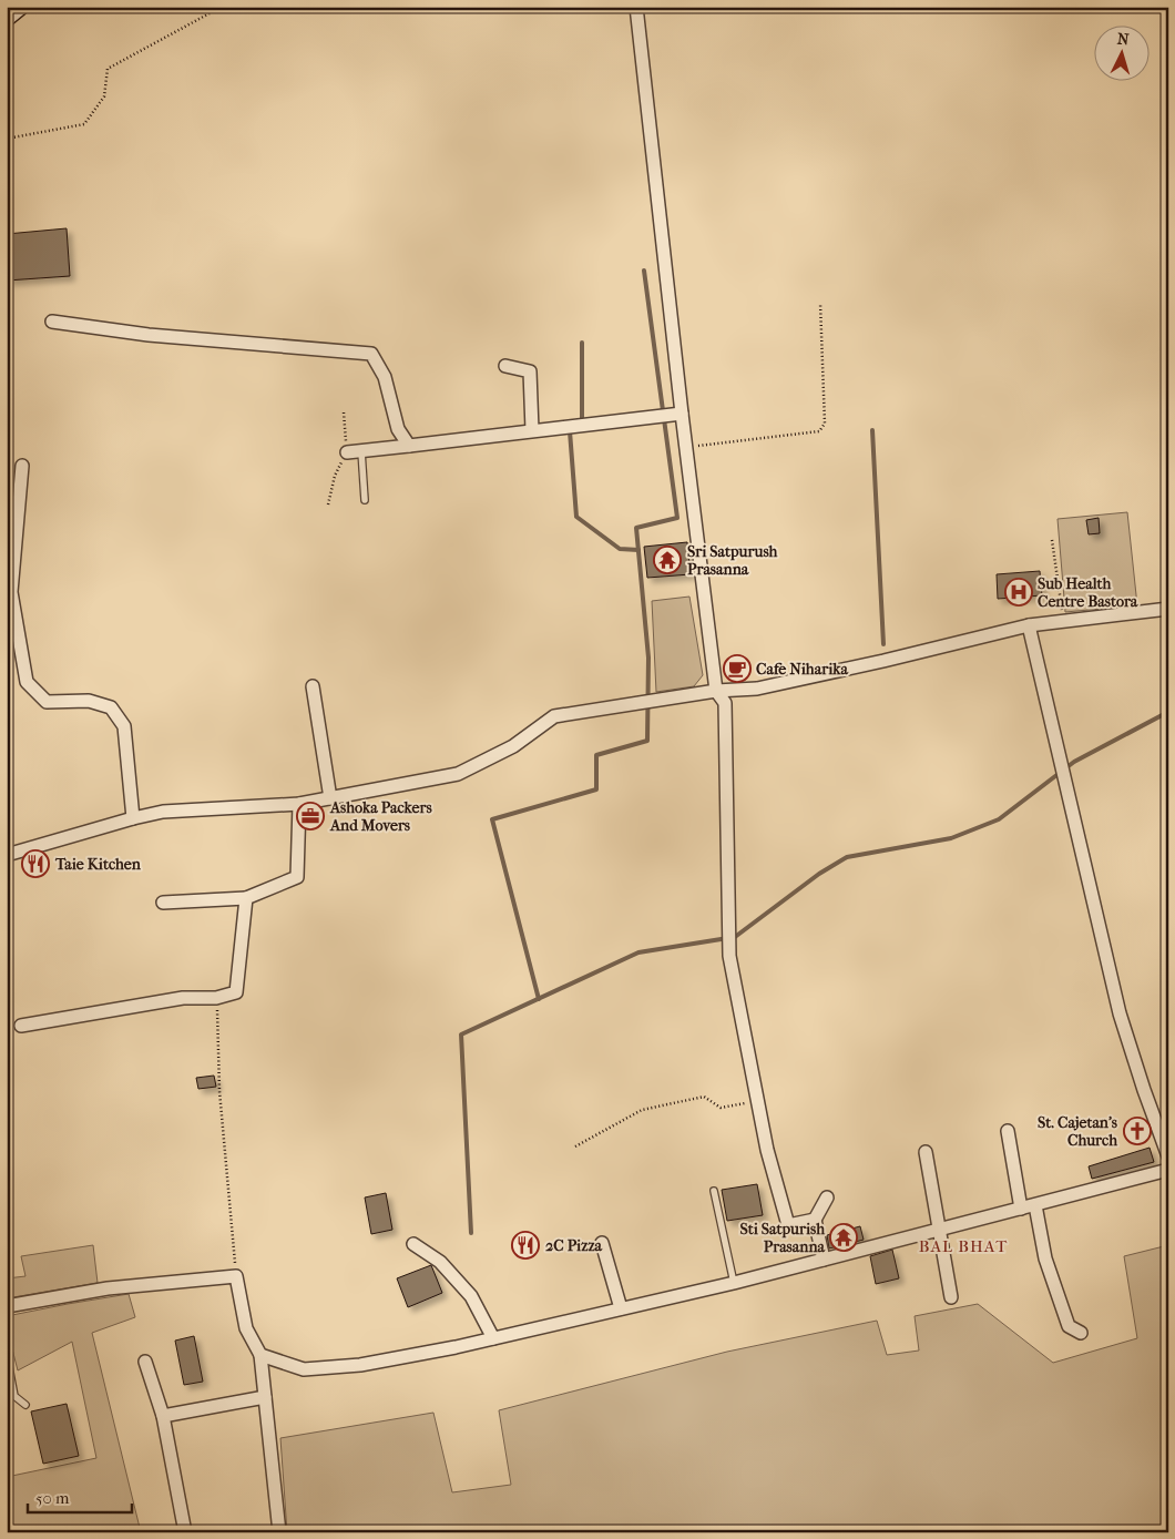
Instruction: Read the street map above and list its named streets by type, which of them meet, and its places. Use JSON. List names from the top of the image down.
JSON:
{
  "districts": ["BAL BHAT"],
  "places": {
    "temple": ["Sri Satpurush Prasanna", "Sti Satpurish Prasanna"],
    "hospital": ["Sub Health Centre Bastora"],
    "cafe": ["Cafe Niharika"],
    "office": ["Ashoka Packers And Movers"],
    "restaurant": ["Taie Kitchen", "2C Pizza"],
    "church": ["St. Cajetan’s Church"]
  },
  "scale_bar": "50 m",
  "north": "top"
}
